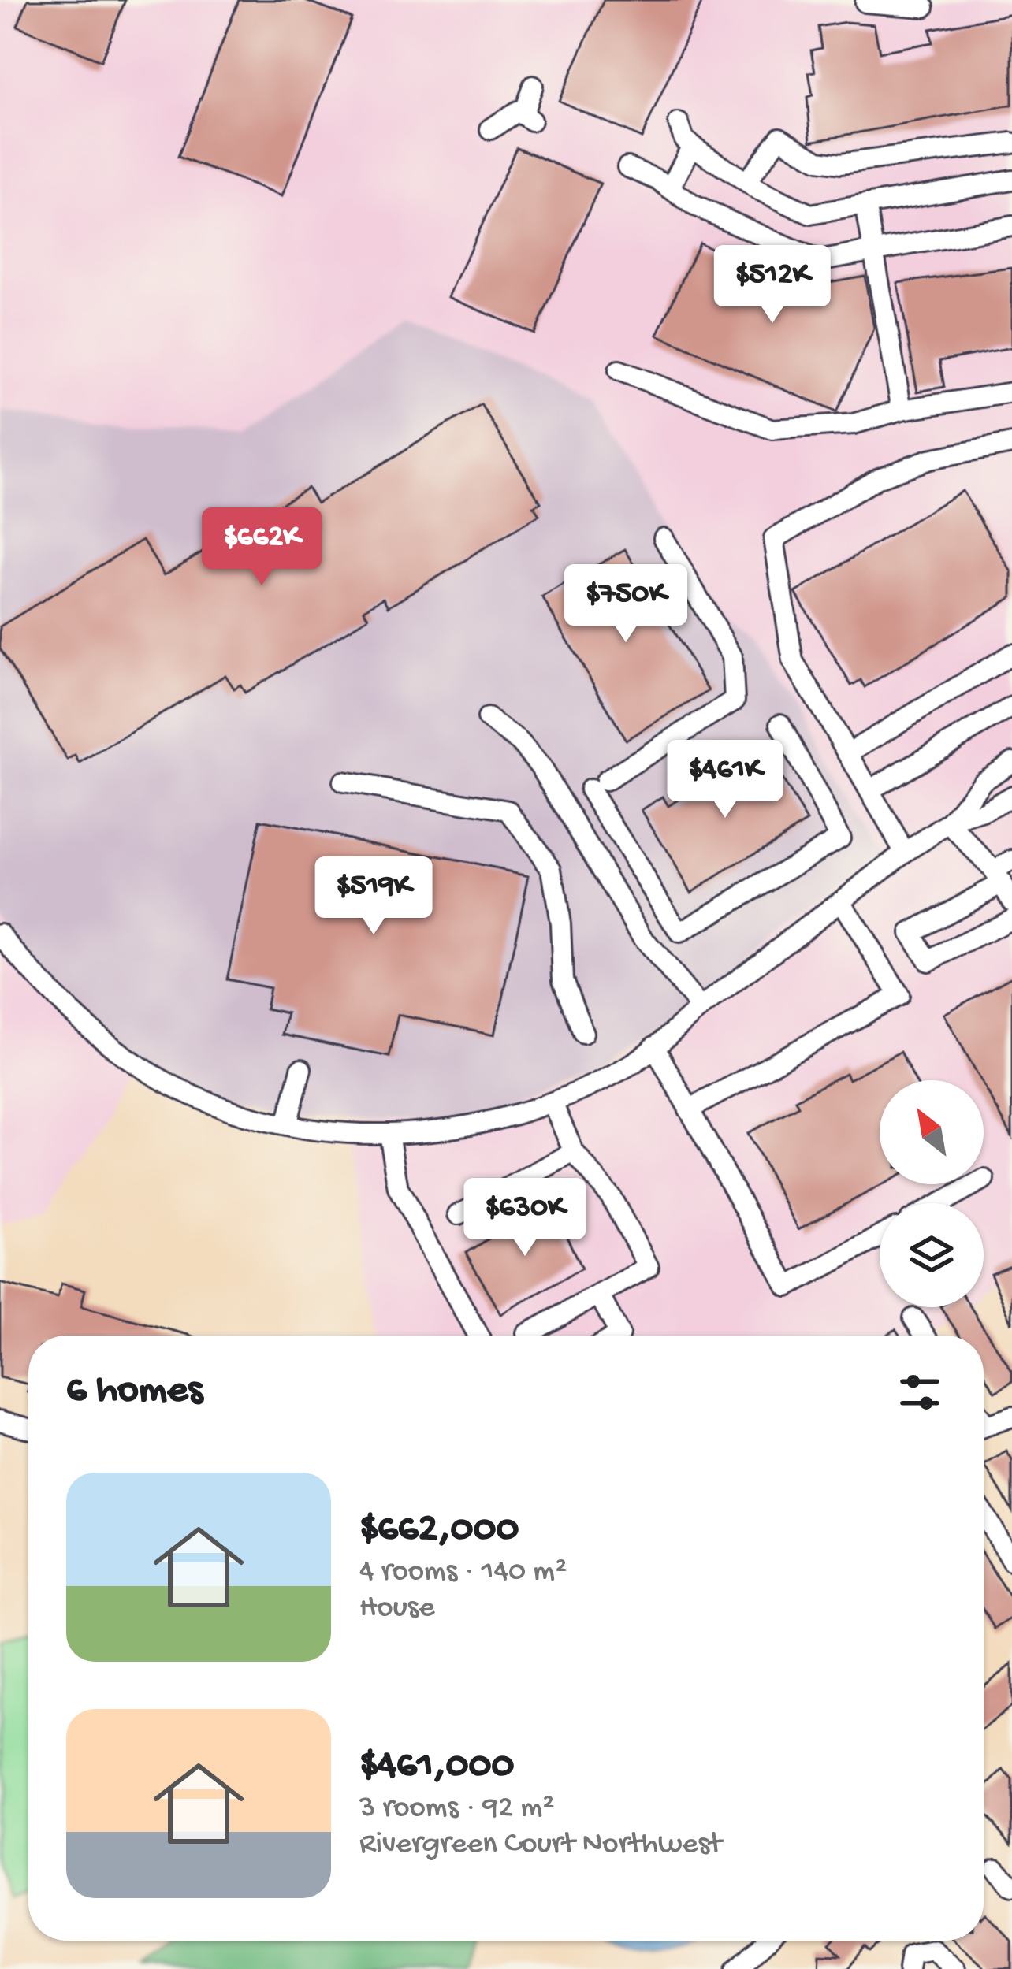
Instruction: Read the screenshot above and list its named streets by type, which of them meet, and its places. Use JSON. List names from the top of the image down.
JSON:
{
  "north": "top left",
  "page": {
    "price": [
      "$512K",
      "$662K",
      "$750K",
      "$461K",
      "$519K",
      "$630K"
    ],
    "heading": "6 homes",
    "list": [
      {
        "name": "$662,000",
        "note": "4 rooms · 140 m² · House"
      },
      {
        "name": "$461,000",
        "note": "3 rooms · 92 m² · Rivergreen Court Northwest"
      }
    ]
  }
}
